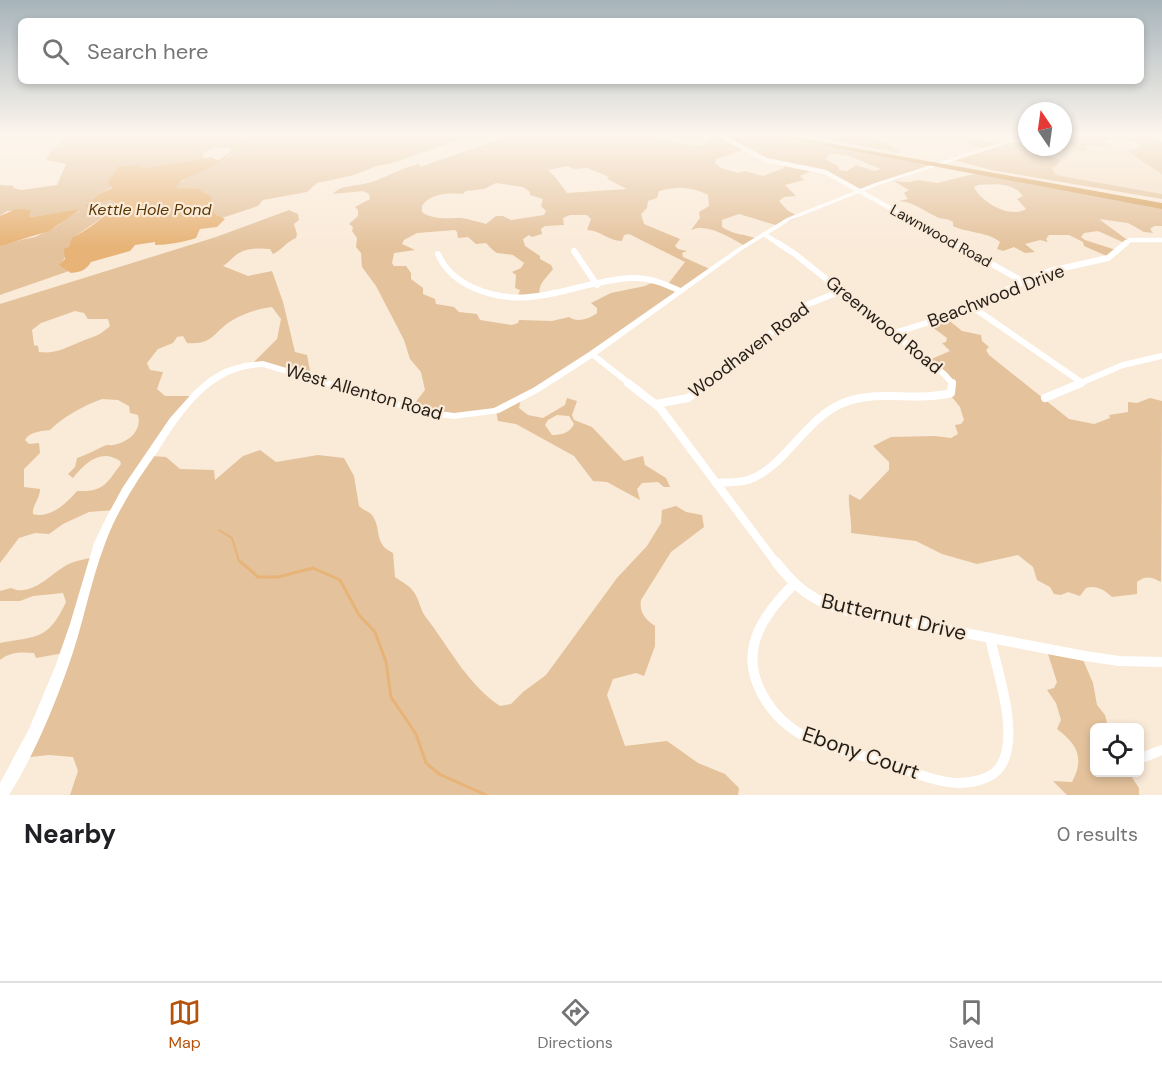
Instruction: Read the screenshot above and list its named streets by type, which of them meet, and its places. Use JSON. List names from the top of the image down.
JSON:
{
  "streets": {
    "street": [
      "Lawnwood Road",
      "Beachwood Drive",
      "Greenwood Road",
      "Woodhaven Road",
      "West Allenton Road",
      "Butternut Drive",
      "Ebony Court"
    ]
  },
  "crossings": [
    ["Lawnwood Road", "Beachwood Drive"],
    ["Lawnwood Road", "West Allenton Road"],
    ["Beachwood Drive", "Greenwood Road"],
    ["Greenwood Road", "Woodhaven Road"],
    ["Greenwood Road", "West Allenton Road"],
    ["Greenwood Road", "Butternut Drive"],
    ["Woodhaven Road", "Butternut Drive"],
    ["West Allenton Road", "Butternut Drive"],
    ["Butternut Drive", "Ebony Court"]
  ],
  "water": ["Kettle Hole Pond"],
  "north": "top",
  "page": {
    "search": "Search here",
    "heading": ["Nearby", "0 results"],
    "nav": ["Map", "Directions", "Saved"]
  }
}
